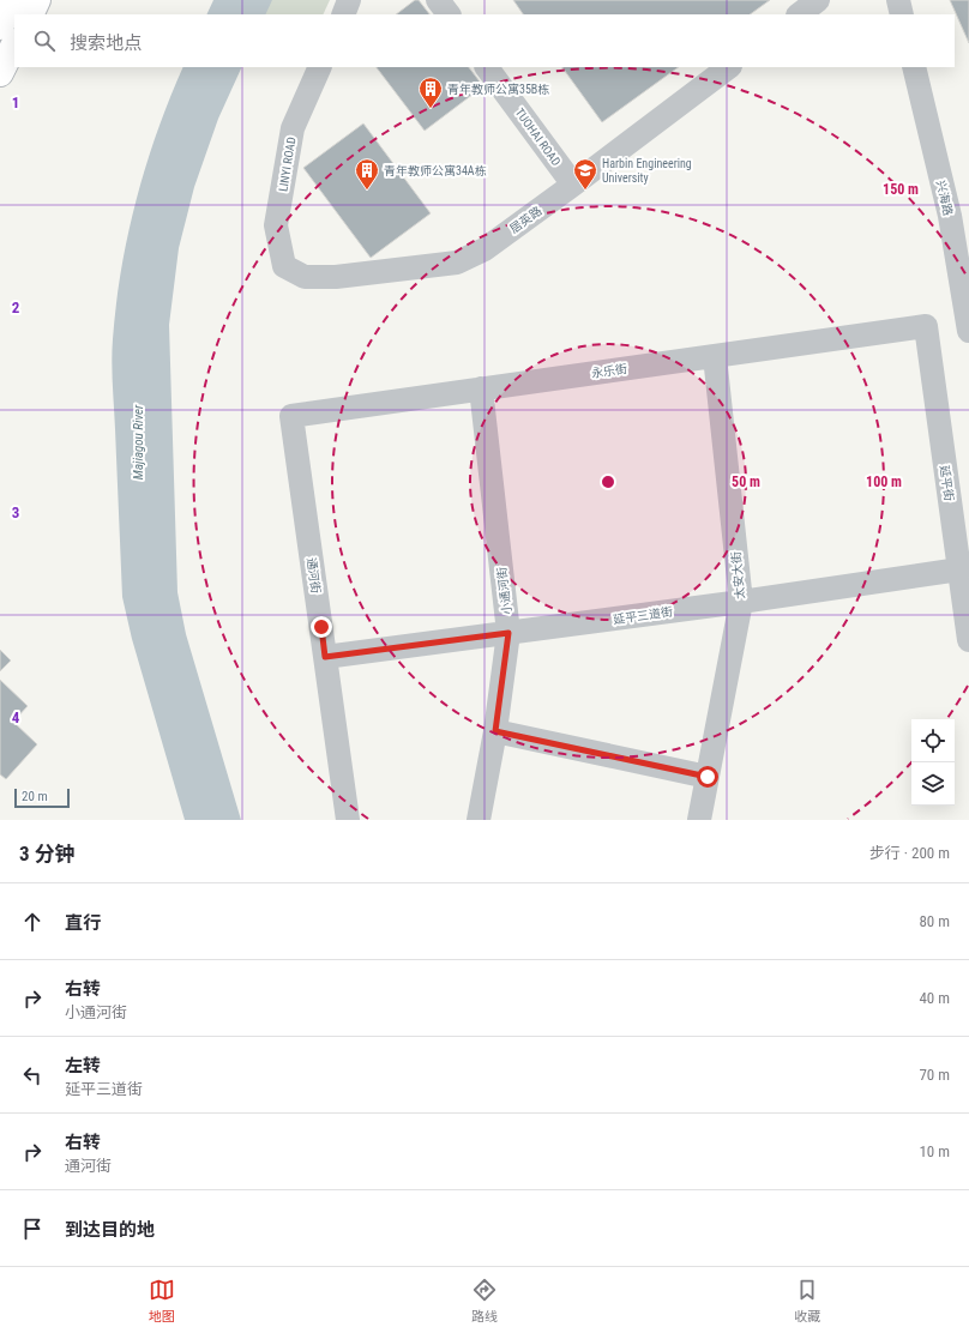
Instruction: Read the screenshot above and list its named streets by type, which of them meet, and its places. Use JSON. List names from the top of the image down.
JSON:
{
  "streets": {
    "street": [
      "TUOHAI ROAD",
      "LINYI ROAD",
      "兴海路",
      "居英路",
      "永乐街",
      "延平街",
      "通河街",
      "太安大街",
      "小通河街",
      "延平三道街"
    ]
  },
  "crossings": [
    ["TUOHAI ROAD", "居英路"],
    ["LINYI ROAD", "居英路"],
    ["永乐街", "延平街"],
    ["永乐街", "通河街"],
    ["永乐街", "太安大街"],
    ["永乐街", "小通河街"],
    ["延平街", "延平三道街"],
    ["通河街", "延平三道街"],
    ["太安大街", "延平三道街"],
    ["小通河街", "延平三道街"]
  ],
  "water": ["Majiagou River"],
  "places": {
    "building": ["青年教师公寓35B栋", "青年教师公寓34A栋"],
    "school or university": ["Harbin Engineering University"]
  },
  "scale_bar": "20 m",
  "page": {
    "search": "搜索地点",
    "scale": "20 m",
    "heading": ["3 分钟", "步行 · 200 m"],
    "list": [
      ["直行", "80 m"],
      ["右转", "小通河街", "40 m"],
      ["左转", "延平三道街", "70 m"],
      ["右转", "通河街", "10 m"],
      "到达目的地"
    ],
    "nav": ["地图", "路线", "收藏"]
  },
  "grid": {
    "rows": [
      "1",
      "2",
      "3",
      "4"
    ]
  },
  "rings": ["150 m", "50 m", "100 m"]
}
